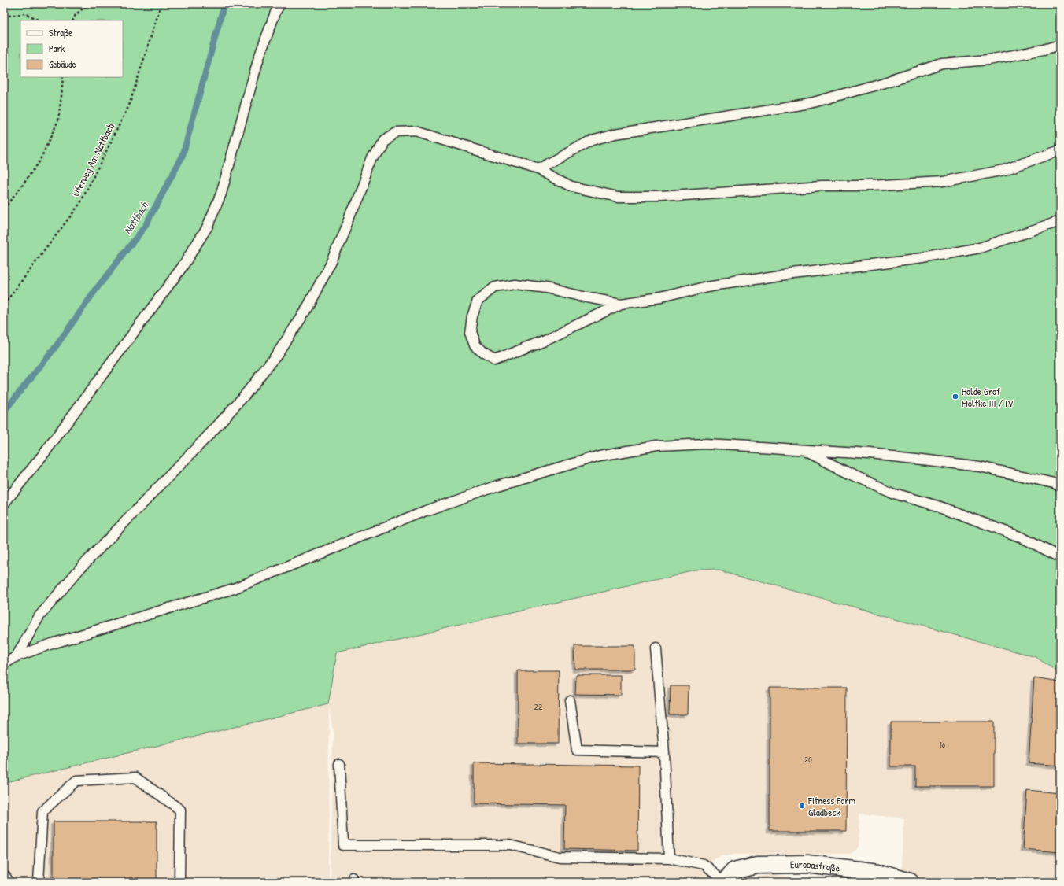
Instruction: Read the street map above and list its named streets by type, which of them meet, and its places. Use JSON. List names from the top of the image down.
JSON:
{
  "streets": {
    "street": ["Europastraße"],
    "path": ["Uferweg Am Nattbach"]
  },
  "water": ["Nattbach"],
  "places": ["Halde Graf Moltke III / IV", "Fitness Farm Gladbeck"],
  "house_numbers": ["22", "16", "20"],
  "legend": ["Straße", "Park", "Gebäude"]
}
